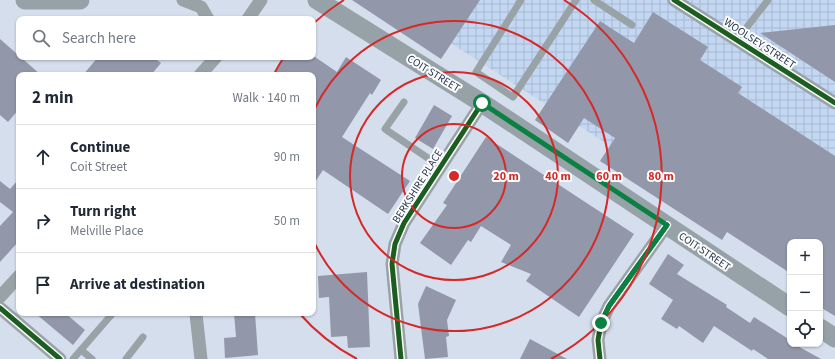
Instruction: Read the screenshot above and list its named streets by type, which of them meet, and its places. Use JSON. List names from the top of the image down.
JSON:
{
  "streets": {
    "main road": ["COIT STREET"],
    "street": ["WOOLSEY STREET", "BERKSHIRE PLACE"]
  },
  "crossings": [
    ["COIT STREET", "BERKSHIRE PLACE"]
  ],
  "page": {
    "search": "Search here",
    "heading": ["2 min", "Walk · 140 m"],
    "list": [
      ["Continue", "Coit Street", "90 m"],
      ["Turn right", "Melville Place", "50 m"],
      "Arrive at destination"
    ],
    "map_buttons": ["+", "−"]
  },
  "rings": [
    "20 m",
    "40 m",
    "60 m",
    "80 m"
  ]
}
